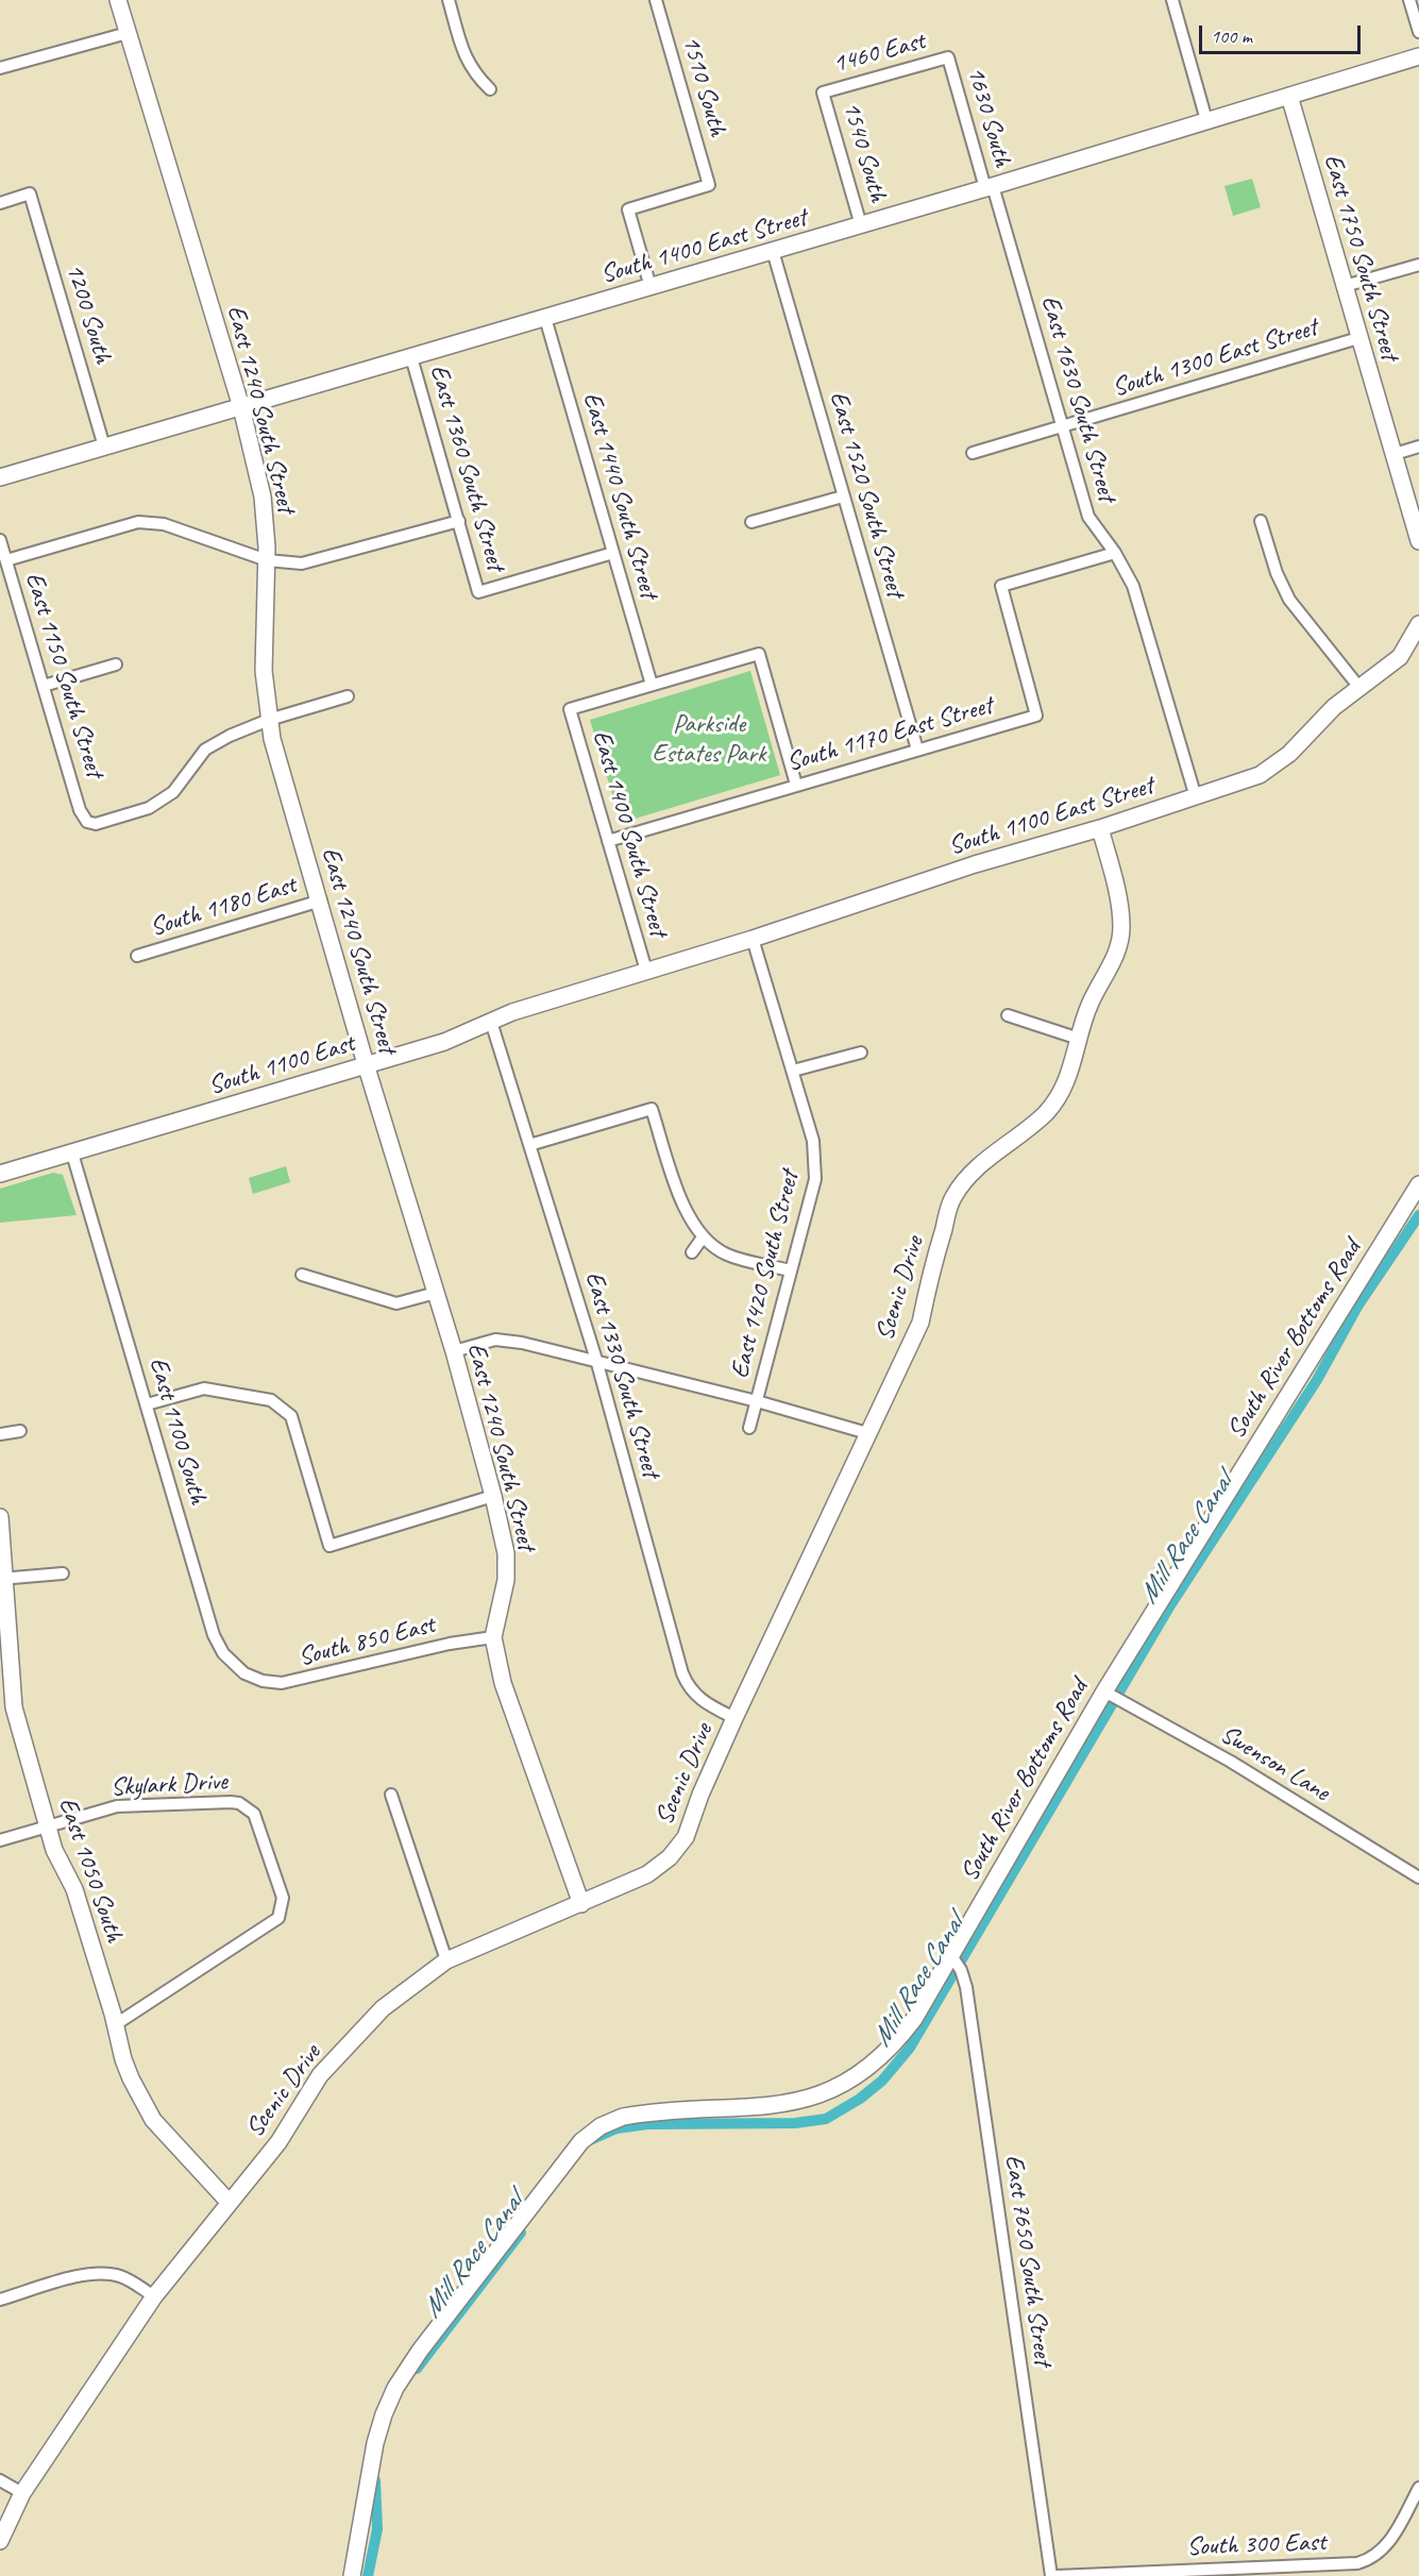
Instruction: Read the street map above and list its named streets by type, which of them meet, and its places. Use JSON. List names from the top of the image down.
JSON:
{
  "streets": {
    "street": [
      "1460 East",
      "1510 South",
      "1630 South",
      "1540 South",
      "South 1400 East Street",
      "East 1750 South Street",
      "1200 South",
      "South 1300 East Street",
      "East 1630 South Street",
      "East 1240 South Street",
      "East 1360 South Street",
      "East 1520 South Street",
      "East 1440 South Street",
      "East 1150 South Street",
      "South 1170 East Street",
      "South 1100 East Street",
      "East 1400 South Street",
      "South 1180 East",
      "South 1100 East",
      "East 1420 South Street",
      "Scenic Drive",
      "South River Bottoms Road",
      "East 1330 South Street",
      "East 1100 South",
      "South 850 East",
      "Swenson Lane",
      "Skylark Drive",
      "East 1050 South",
      "East 7650 South Street",
      "South 300 East"
    ]
  },
  "crossings": [
    ["1460 East", "1630 South"],
    ["1460 East", "1540 South"],
    ["1510 South", "South 1400 East Street"],
    ["1630 South", "South 1400 East Street"],
    ["1630 South", "East 1630 South Street"],
    ["1540 South", "South 1400 East Street"],
    ["South 1400 East Street", "East 1750 South Street"],
    ["South 1400 East Street", "1200 South"],
    ["South 1400 East Street", "East 1630 South Street"],
    ["South 1400 East Street", "East 1240 South Street"],
    ["South 1400 East Street", "East 1360 South Street"],
    ["South 1400 East Street", "East 1520 South Street"],
    ["South 1400 East Street", "East 1440 South Street"],
    ["East 1750 South Street", "South 1300 East Street"],
    ["South 1300 East Street", "East 1630 South Street"],
    ["East 1630 South Street", "South 1170 East Street"],
    ["East 1630 South Street", "South 1100 East Street"],
    ["East 1240 South Street", "East 1150 South Street"],
    ["East 1240 South Street", "South 1180 East"],
    ["East 1240 South Street", "South 1100 East"],
    ["East 1240 South Street", "Scenic Drive"],
    ["East 1240 South Street", "South 850 East"],
    ["East 1360 South Street", "East 1440 South Street"],
    ["East 1520 South Street", "South 1170 East Street"],
    ["East 1440 South Street", "East 1400 South Street"],
    ["South 1170 East Street", "East 1400 South Street"],
    ["South 1100 East Street", "East 1400 South Street"],
    ["South 1100 East Street", "South 1100 East"],
    ["South 1100 East Street", "East 1420 South Street"],
    ["South 1100 East Street", "Scenic Drive"],
    ["East 1400 South Street", "South 1100 East"],
    ["South 1100 East", "East 1330 South Street"],
    ["South 1100 East", "East 1100 South"],
    ["Scenic Drive", "East 1330 South Street"],
    ["Scenic Drive", "East 1050 South"],
    ["South River Bottoms Road", "Swenson Lane"],
    ["South River Bottoms Road", "East 7650 South Street"],
    ["East 1100 South", "South 850 East"],
    ["Skylark Drive", "East 1050 South"],
    ["East 7650 South Street", "South 300 East"]
  ],
  "water": ["Mill Race Canal"],
  "parks": ["Parkside Estates Park"],
  "scale_bar": "100 m"
}
